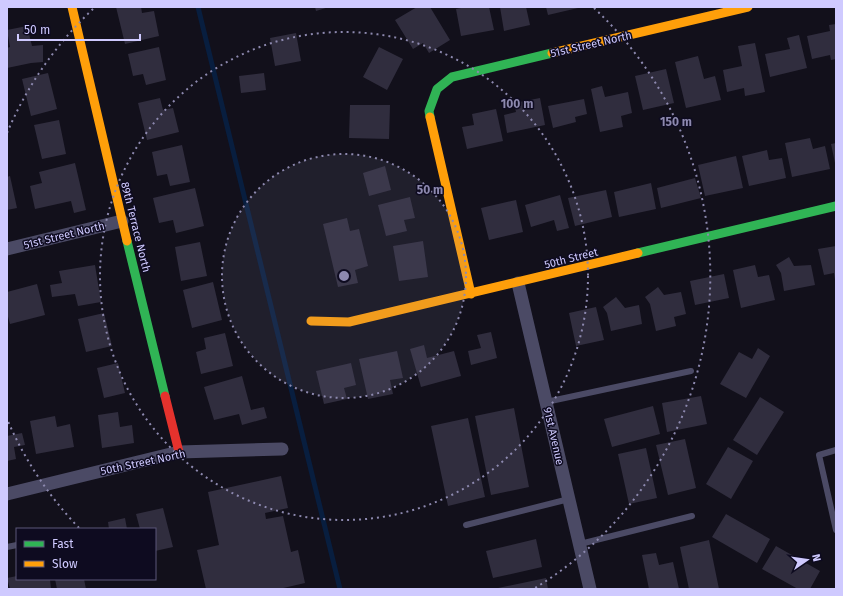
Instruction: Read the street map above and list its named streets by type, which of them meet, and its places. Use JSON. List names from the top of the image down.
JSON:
{
  "streets": {
    "street": [
      "51st Street North",
      "89th Terrace North",
      "50th Street",
      "91st Avenue",
      "50th Street North"
    ]
  },
  "crossings": [
    ["51st Street North", "89th Terrace North"],
    ["51st Street North", "50th Street"],
    ["89th Terrace North", "50th Street North"],
    ["50th Street", "91st Avenue"]
  ],
  "legend": ["Fast", "Slow"],
  "scale_bar": "50 m",
  "north": "right",
  "rings": ["100 m", "150 m", "50 m"]
}
